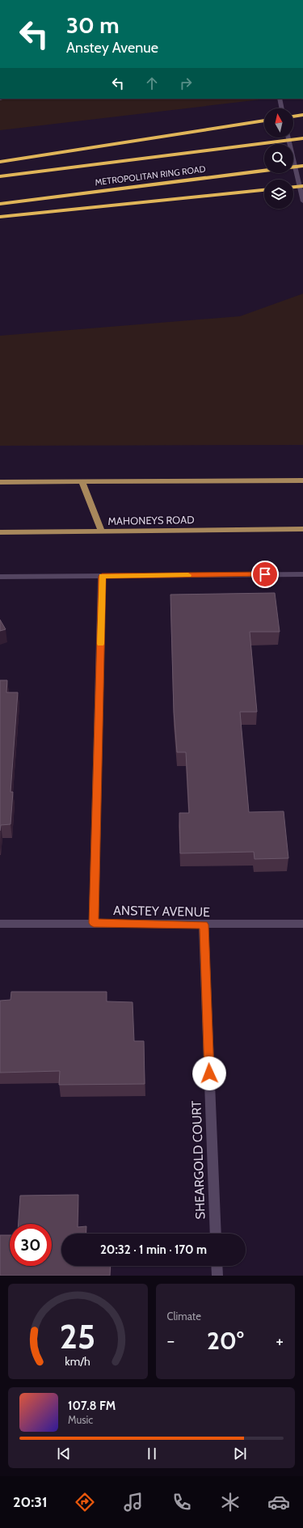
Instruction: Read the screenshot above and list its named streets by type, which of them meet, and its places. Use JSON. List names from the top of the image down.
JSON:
{
  "streets": {
    "highway": ["METROPOLITAN RING ROAD"],
    "main road": ["MAHONEYS ROAD"],
    "street": ["ANSTEY AVENUE", "SHEARGOLD COURT"]
  },
  "crossings": [
    ["ANSTEY AVENUE", "SHEARGOLD COURT"]
  ],
  "north": "top",
  "page": {
    "turn": ["30 m", "Anstey Avenue"],
    "limit": "30",
    "trip": "20:32 · 1 min · 170 m",
    "tile": "Climate",
    "heat": ["−", "20°", "+"],
    "song": ["107.8 FM", "Music"],
    "tabs": "20:31",
    "gauge": ["25", "km/h"]
  }
}
